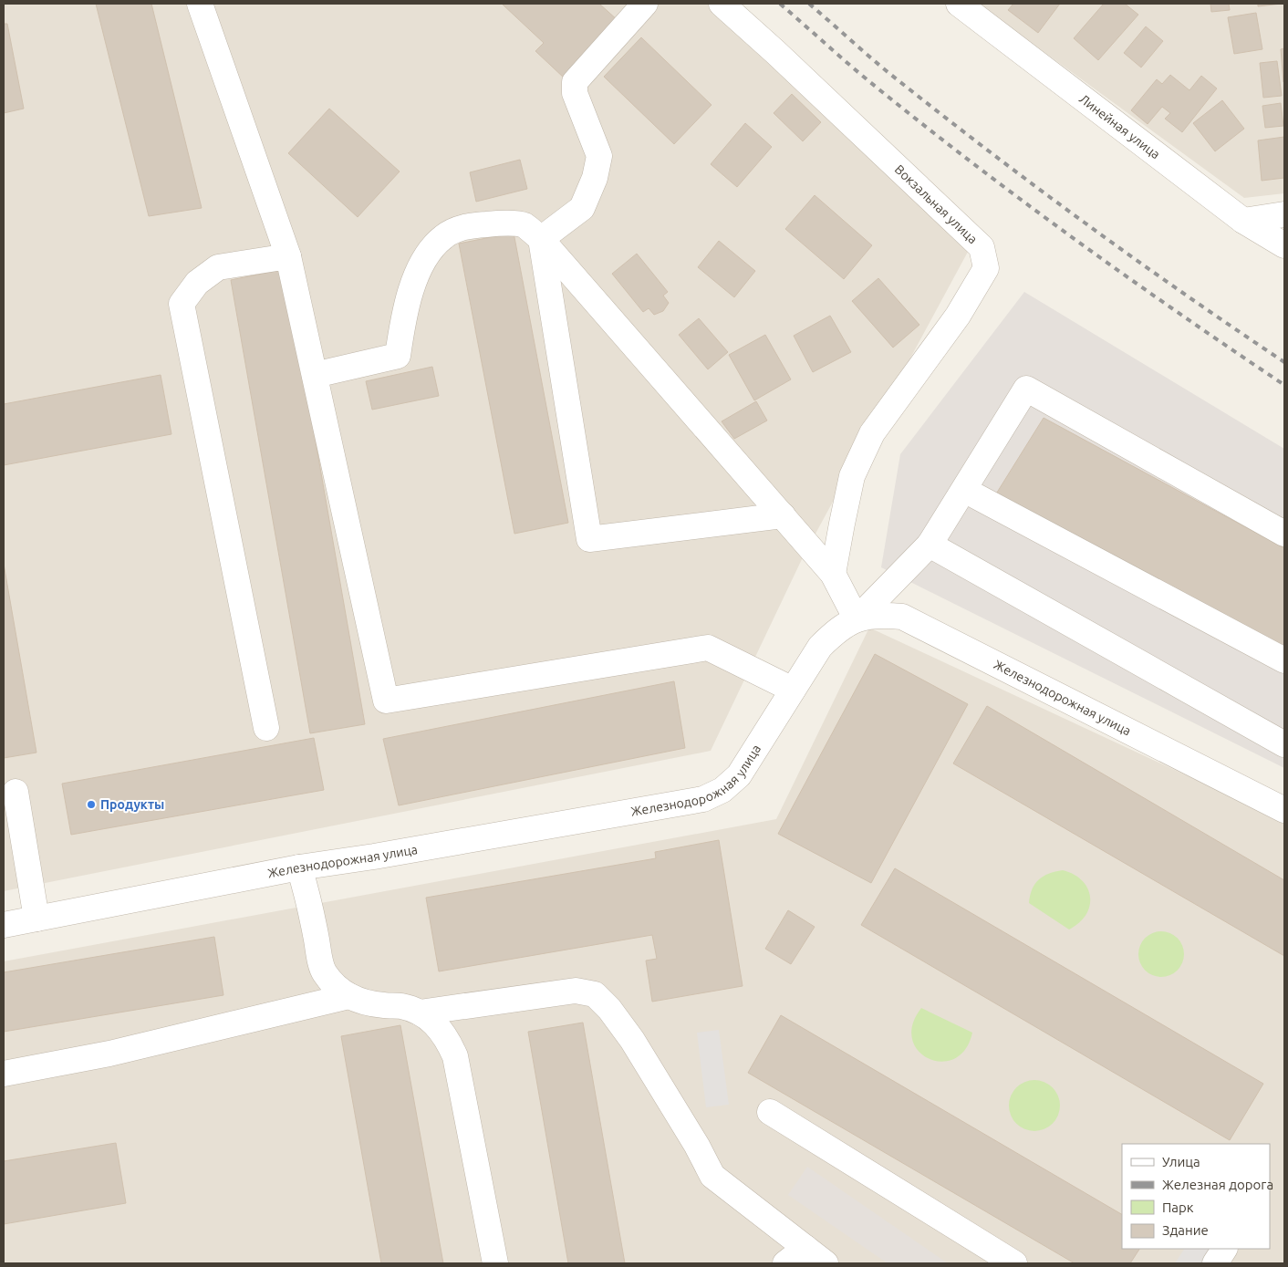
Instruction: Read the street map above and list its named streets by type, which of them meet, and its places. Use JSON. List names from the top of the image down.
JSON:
{
  "streets": {
    "street": ["Линейная улица", "Вокзальная улица", "Железнодорожная улица"]
  },
  "places": ["Продукты"],
  "legend": [
    "Улица",
    "Железная дорога",
    "Парк",
    "Здание"
  ]
}
